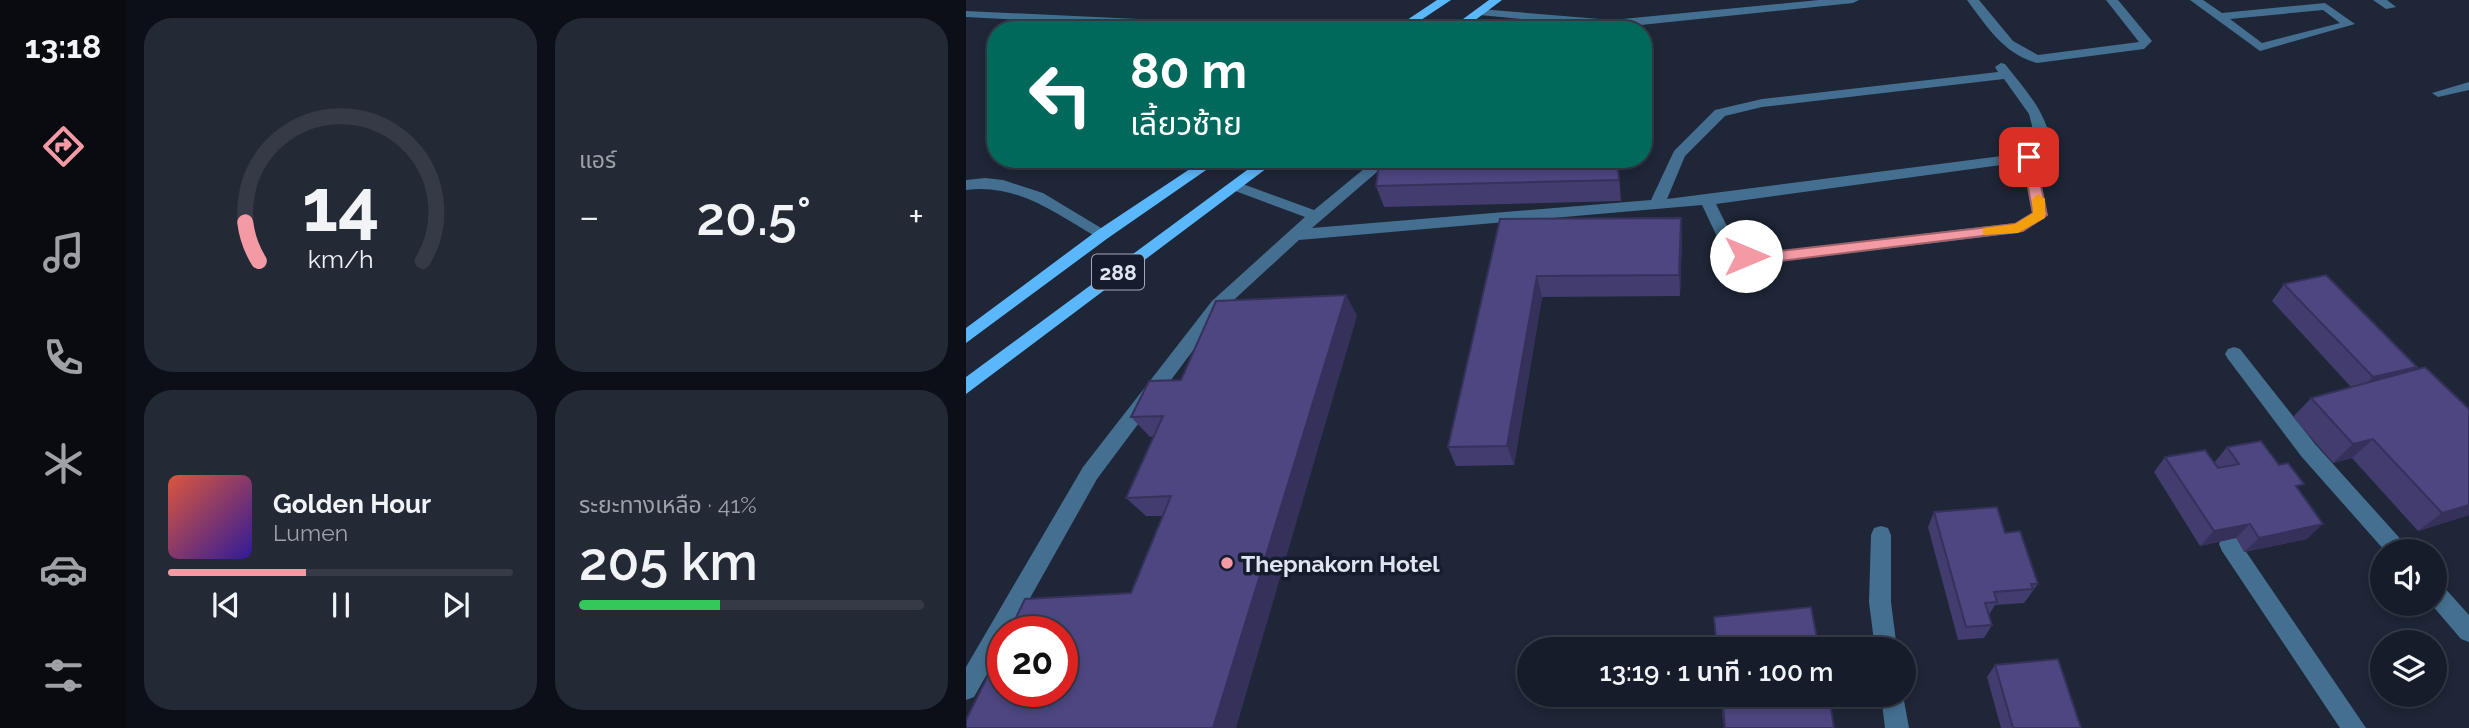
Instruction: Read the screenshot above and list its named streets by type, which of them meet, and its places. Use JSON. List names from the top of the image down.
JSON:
{
  "streets": {
    "main road": ["288"]
  },
  "places": ["Thepnakorn Hotel"],
  "page": {
    "tabs": "13:18",
    "tile": [
      "แอร์",
      ["ระยะทางเหลือ · 41%", "205 km"]
    ],
    "turn": ["80 m", "เลี้ยวซ้าย"],
    "heat": ["−", "20.5°", "+"],
    "song": ["Golden Hour", "Lumen"],
    "limit": "20",
    "trip": "13:19 · 1 นาที · 100 m",
    "gauge": ["14", "km/h"]
  }
}
